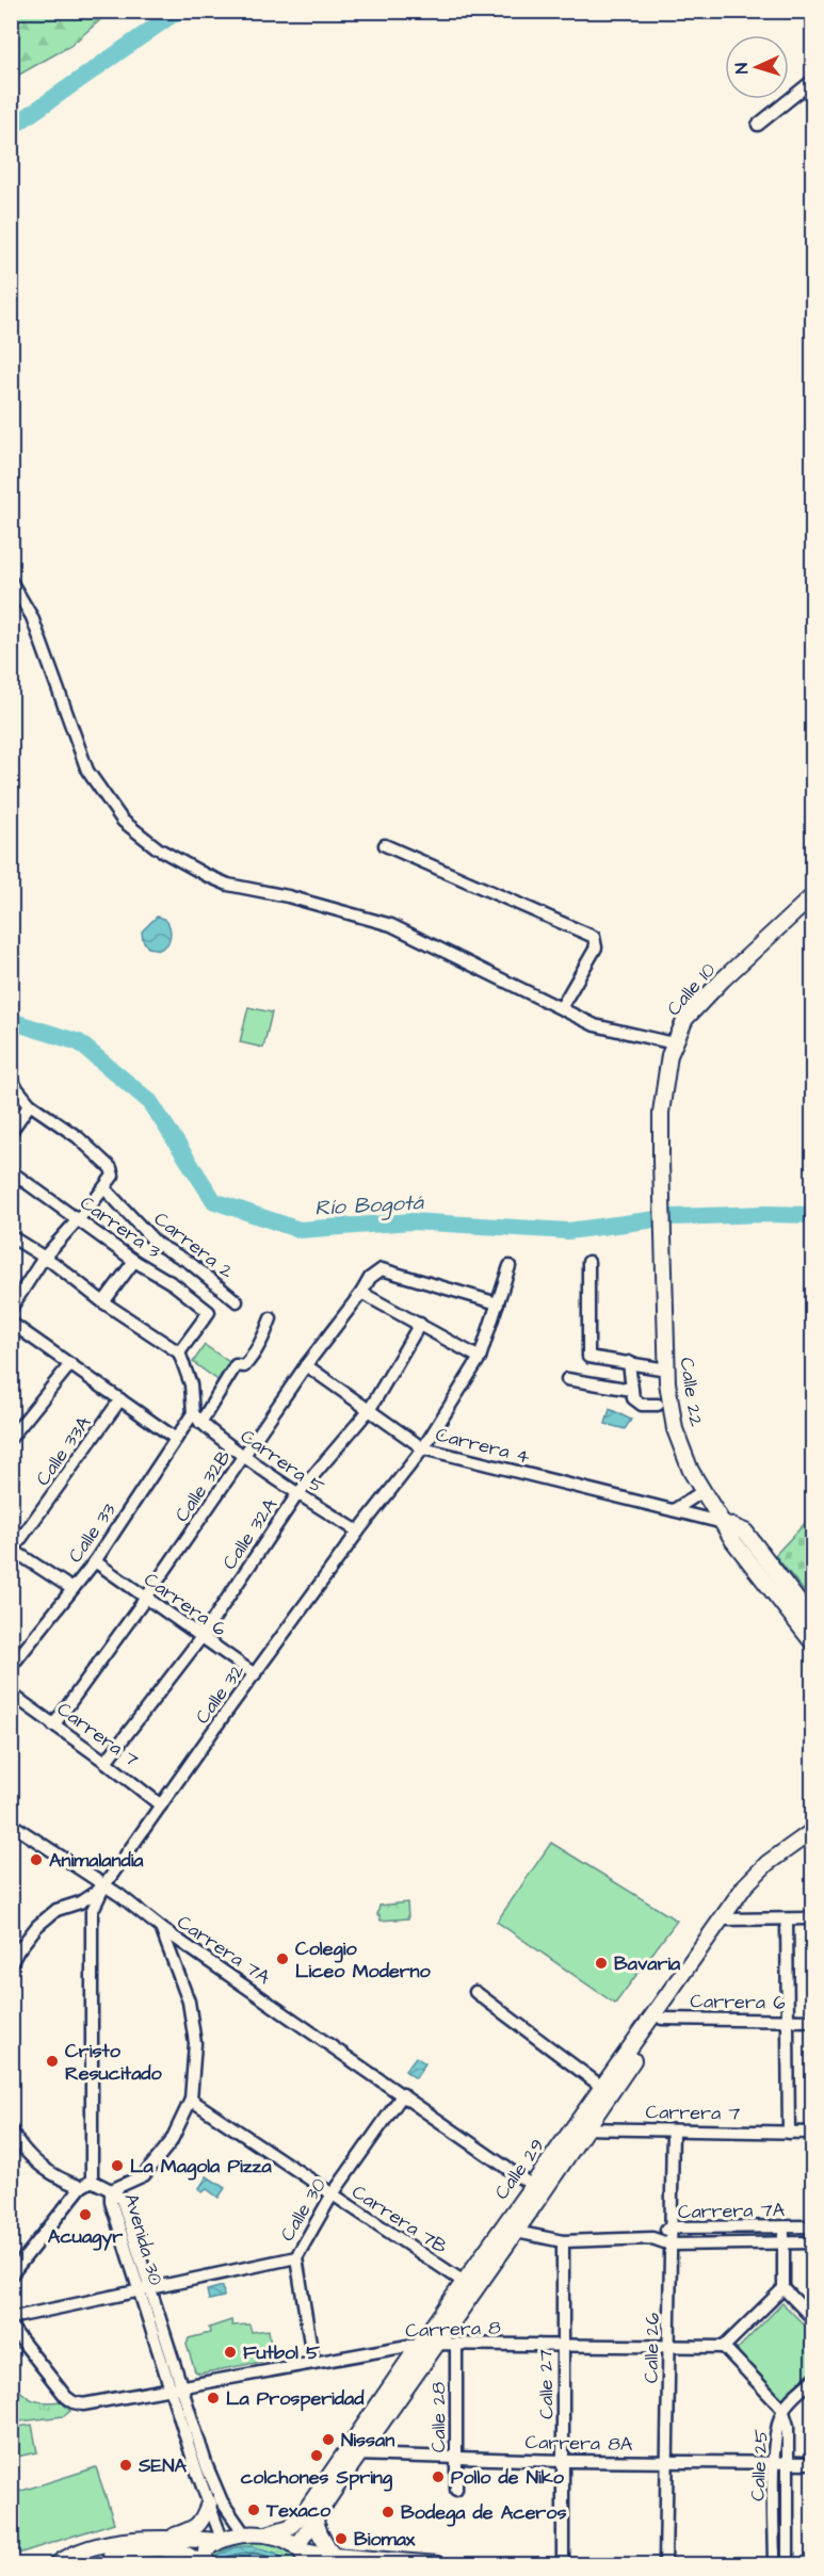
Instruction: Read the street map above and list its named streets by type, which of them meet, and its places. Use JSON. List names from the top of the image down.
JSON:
{
  "streets": {
    "main road": ["Calle 10", "Calle 22", "Calle 29"],
    "street": [
      "Carrera 3",
      "Carrera 2",
      "Carrera 4",
      "Calle 33A",
      "Carrera 5",
      "Calle 32B",
      "Calle 33",
      "Calle 32A",
      "Carrera 6",
      "Calle 32",
      "Carrera 7",
      "Carrera 7A",
      "Calle 30",
      "Carrera 7B",
      "Avenida 30",
      "Carrera 8",
      "Calle 26",
      "Calle 27",
      "Calle 28",
      "Carrera 8A",
      "Calle 25"
    ]
  },
  "crossings": [
    ["Calle 10", "Calle 22"],
    ["Calle 22", "Carrera 4"],
    ["Carrera 4", "Calle 32B"],
    ["Carrera 4", "Calle 32A"],
    ["Carrera 4", "Calle 32"],
    ["Carrera 5", "Calle 32B"],
    ["Carrera 5", "Calle 33"],
    ["Carrera 5", "Calle 32A"],
    ["Carrera 5", "Calle 32"],
    ["Calle 32B", "Carrera 6"],
    ["Calle 32B", "Calle 32"],
    ["Calle 32B", "Carrera 7"],
    ["Calle 33", "Carrera 6"],
    ["Calle 32A", "Carrera 6"],
    ["Calle 32A", "Carrera 7"],
    ["Carrera 6", "Calle 32"],
    ["Carrera 6", "Calle 29"],
    ["Calle 32", "Carrera 7"],
    ["Calle 32", "Carrera 7A"],
    ["Carrera 7", "Calle 29"],
    ["Carrera 7", "Calle 26"],
    ["Carrera 7A", "Calle 29"],
    ["Carrera 7A", "Calle 30"],
    ["Carrera 7A", "Calle 26"],
    ["Carrera 7A", "Calle 27"],
    ["Calle 29", "Carrera 7B"],
    ["Calle 29", "Carrera 8"],
    ["Calle 29", "Carrera 8A"],
    ["Calle 30", "Carrera 7B"],
    ["Calle 30", "Carrera 8"],
    ["Avenida 30", "Carrera 8"],
    ["Carrera 8", "Calle 26"],
    ["Carrera 8", "Calle 27"],
    ["Carrera 8", "Calle 28"],
    ["Calle 26", "Carrera 8A"],
    ["Calle 27", "Carrera 8A"],
    ["Calle 28", "Carrera 8A"],
    ["Carrera 8A", "Calle 25"]
  ],
  "water": ["Río Bogotá"],
  "places": [
    "Animalandia",
    "Colegio Liceo Moderno",
    "Bavaria",
    "Cristo Resucitado",
    "La Magola Pizza",
    "Acuagyr",
    "Futbol 5",
    "La Prosperidad",
    "Nissan",
    "colchones Spring",
    "SENA",
    "Pollo de Niko",
    "Texaco",
    "Bodega de Aceros",
    "Biomax"
  ],
  "north": "left"
}
